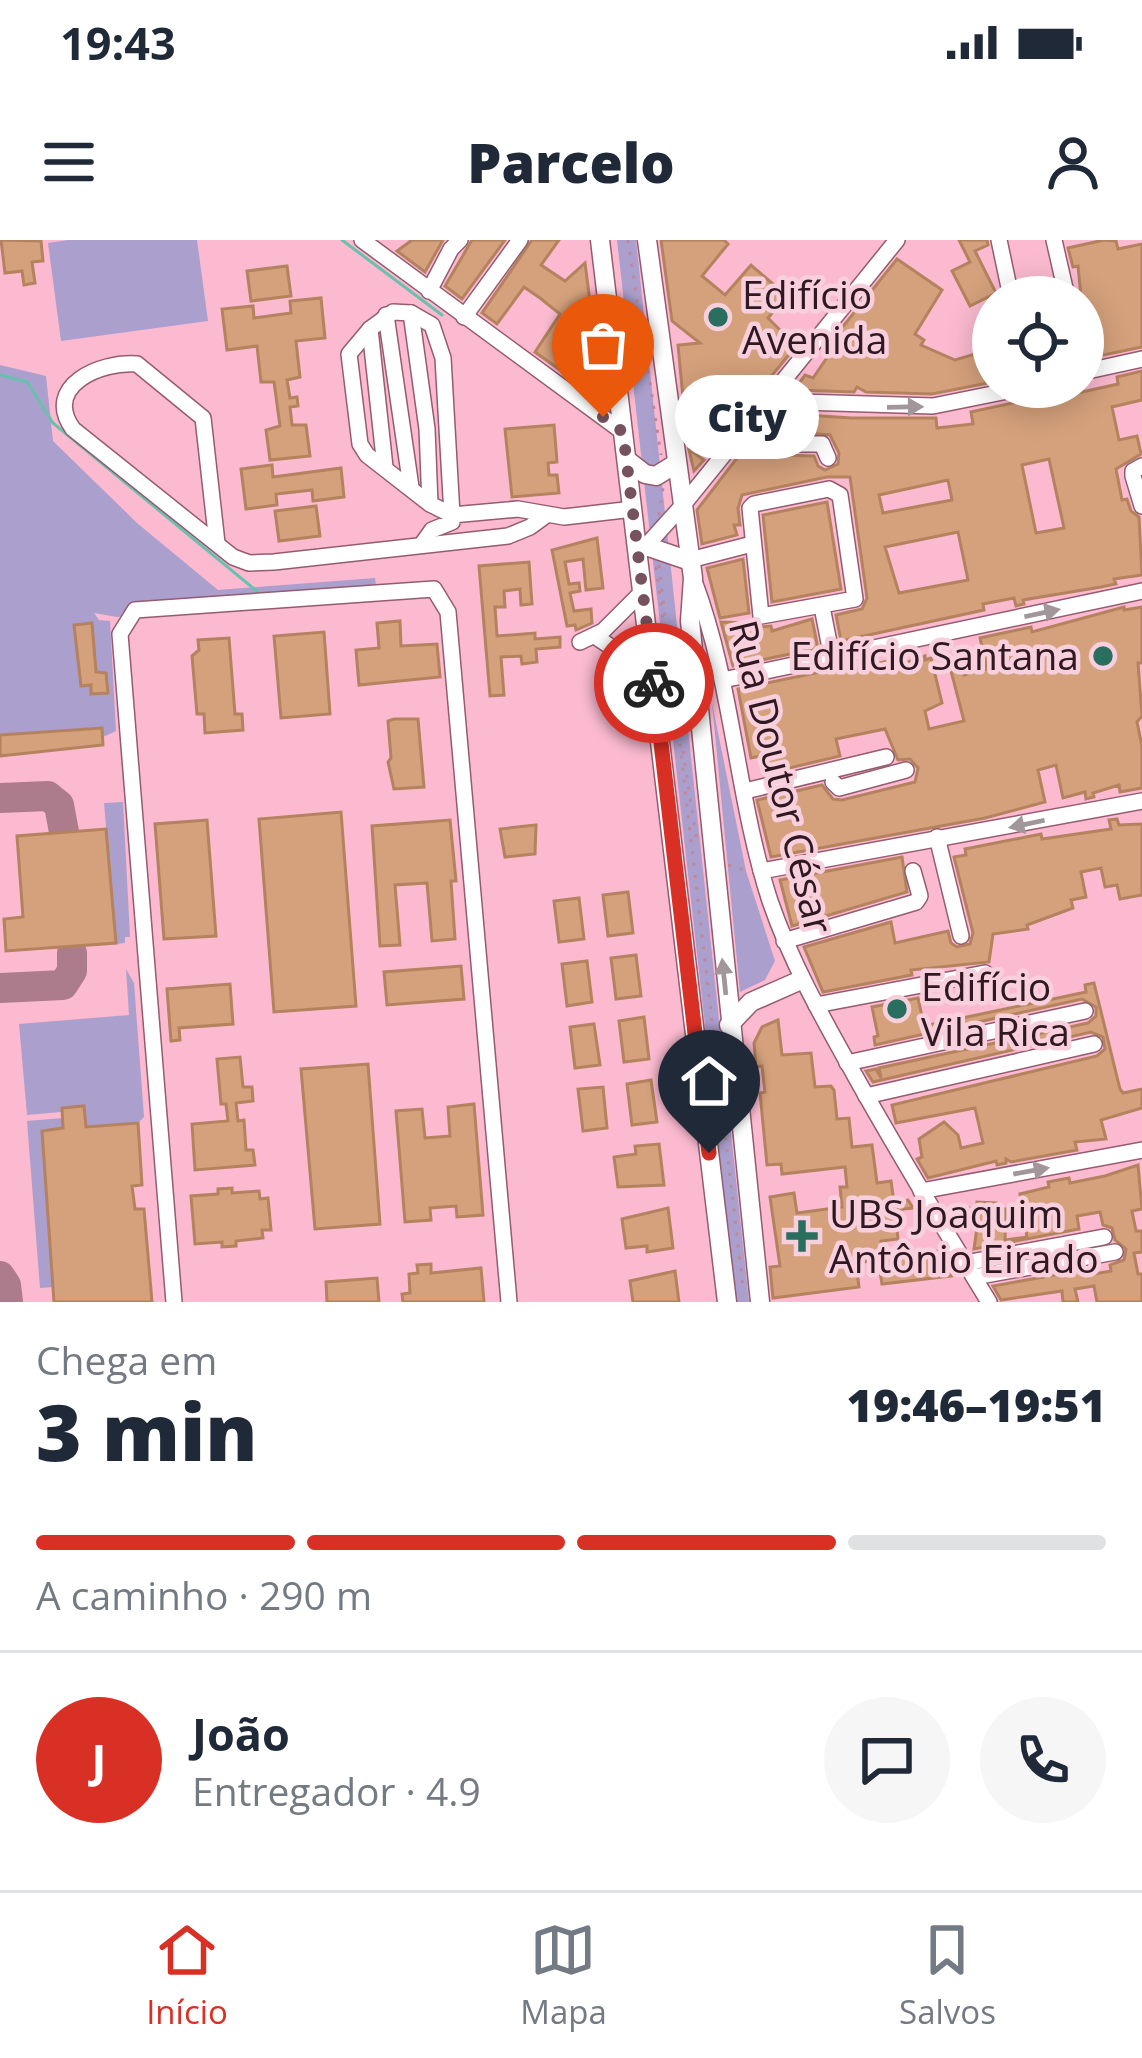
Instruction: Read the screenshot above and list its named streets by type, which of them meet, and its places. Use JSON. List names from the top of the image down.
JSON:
{
  "streets": {
    "street": ["Rua Doutor César"]
  },
  "places": {
    "other": [
      "Edifício Avenida",
      "City",
      "Edifício Santana",
      "Edifício Vila Rica"
    ],
    "health": ["UBS Joaquim Antônio Eirado"]
  },
  "page": {
    "status": "19:43",
    "header": "Parcelo",
    "bubble": "City",
    "heading": ["3 min", "Chega em", "19:46–19:51"],
    "panel": ["João", "Entregador · 4.9"],
    "bar": "A caminho · 290 m",
    "round": "J",
    "tabs": ["Início", "Mapa", "Salvos"]
  }
}
